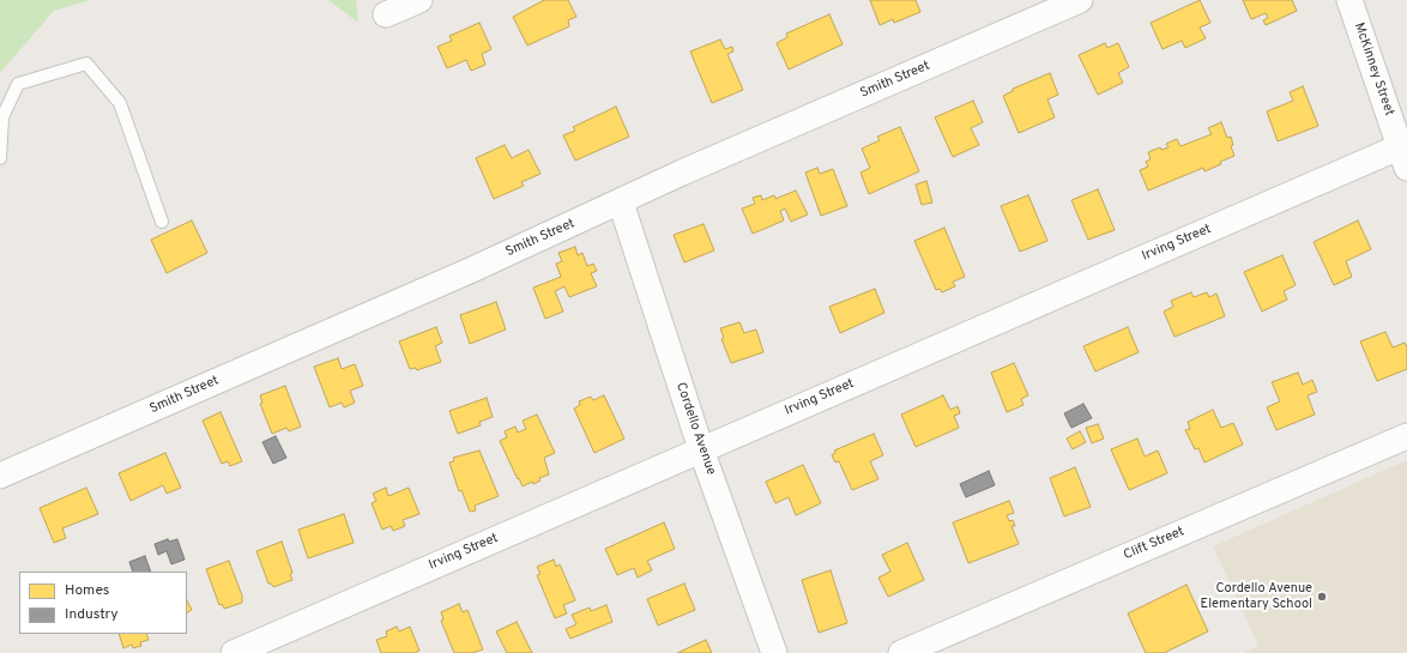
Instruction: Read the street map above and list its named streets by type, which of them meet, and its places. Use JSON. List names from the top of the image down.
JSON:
{
  "streets": {
    "street": [
      "McKinney Street",
      "Smith Street",
      "Irving Street",
      "Cordello Avenue",
      "Clift Street"
    ]
  },
  "crossings": [
    ["McKinney Street", "Irving Street"],
    ["Smith Street", "Cordello Avenue"],
    ["Irving Street", "Cordello Avenue"]
  ],
  "places": ["Cordello Avenue Elementary School"],
  "legend": ["Homes", "Industry"]
}
